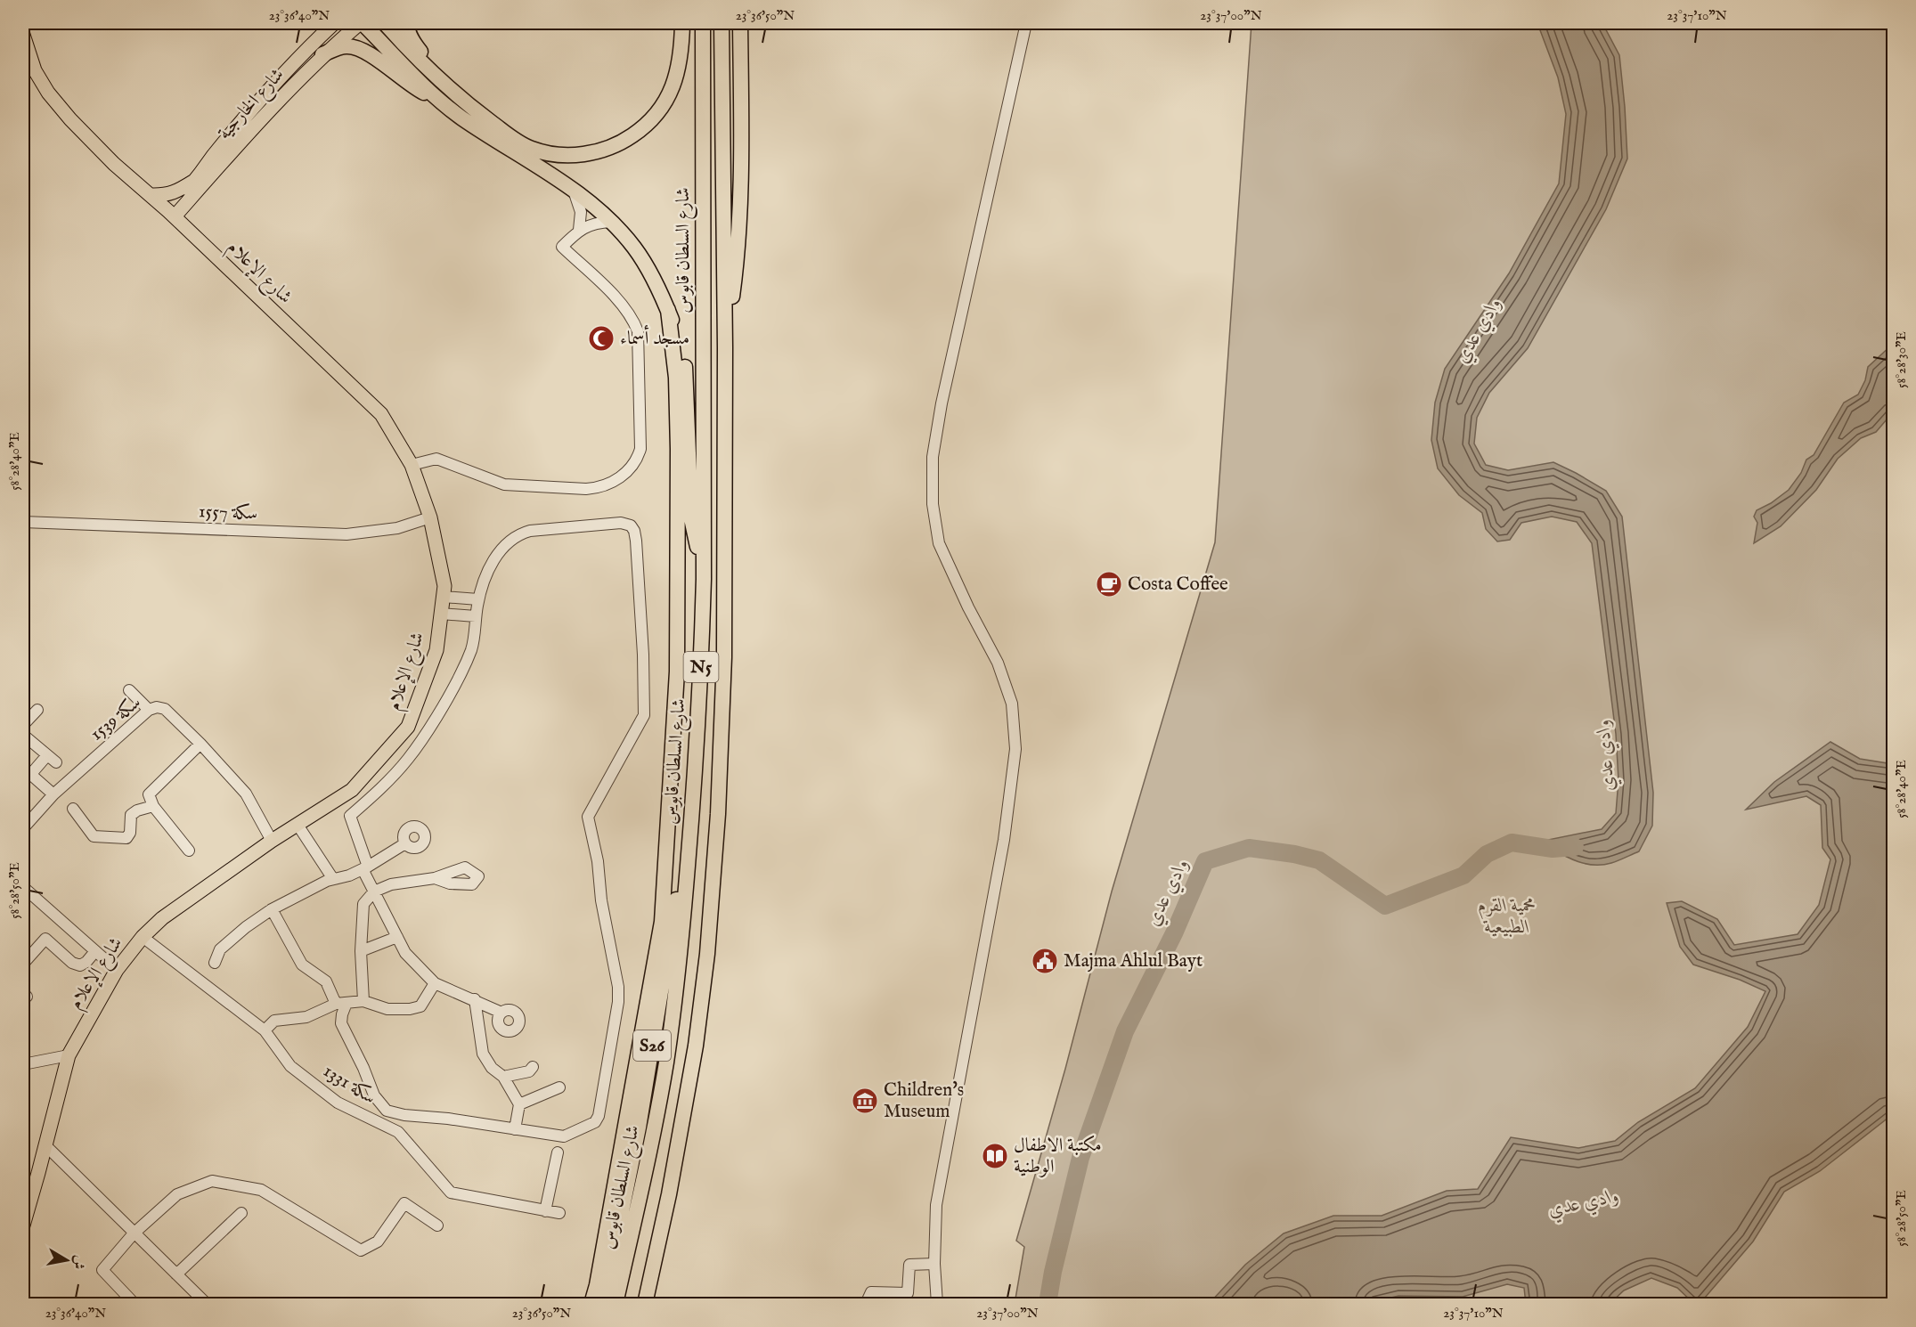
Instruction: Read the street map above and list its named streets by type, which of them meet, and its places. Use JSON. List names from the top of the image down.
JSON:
{
  "streets": {
    "highway": ["شارع السلطان قابوس", "N5", "S26"],
    "main road": ["شارع الخارجية", "شارع الإعلام"],
    "street": ["سكة 1557", "سكة 1539", "سكة 1331"]
  },
  "crossings": [
    ["شارع الخارجية", "شارع الإعلام"],
    ["شارع السلطان قابوس", "S26"],
    ["شارع الإعلام", "سكة 1557"],
    ["شارع الإعلام", "سكة 1539"],
    ["شارع الإعلام", "سكة 1331"]
  ],
  "water": ["وادي عدي"],
  "parks": ["محمية القرم الطبيعية"],
  "places": {
    "mosque": ["مسجد أسماء"],
    "cafe": ["Costa Coffee"],
    "public building": ["Majma Ahlul Bayt"],
    "museum": ["Children's Museum"],
    "library": ["مكتبة الاطفال الوطنية"]
  },
  "north": "right",
  "coordinates": [
    "23°36'40\"N",
    "23°36'50\"N",
    "23°37'00\"N",
    "23°37'10\"N",
    "58°28'30\"E",
    "58°28'40\"E",
    "58°28'50\"E"
  ]
}
